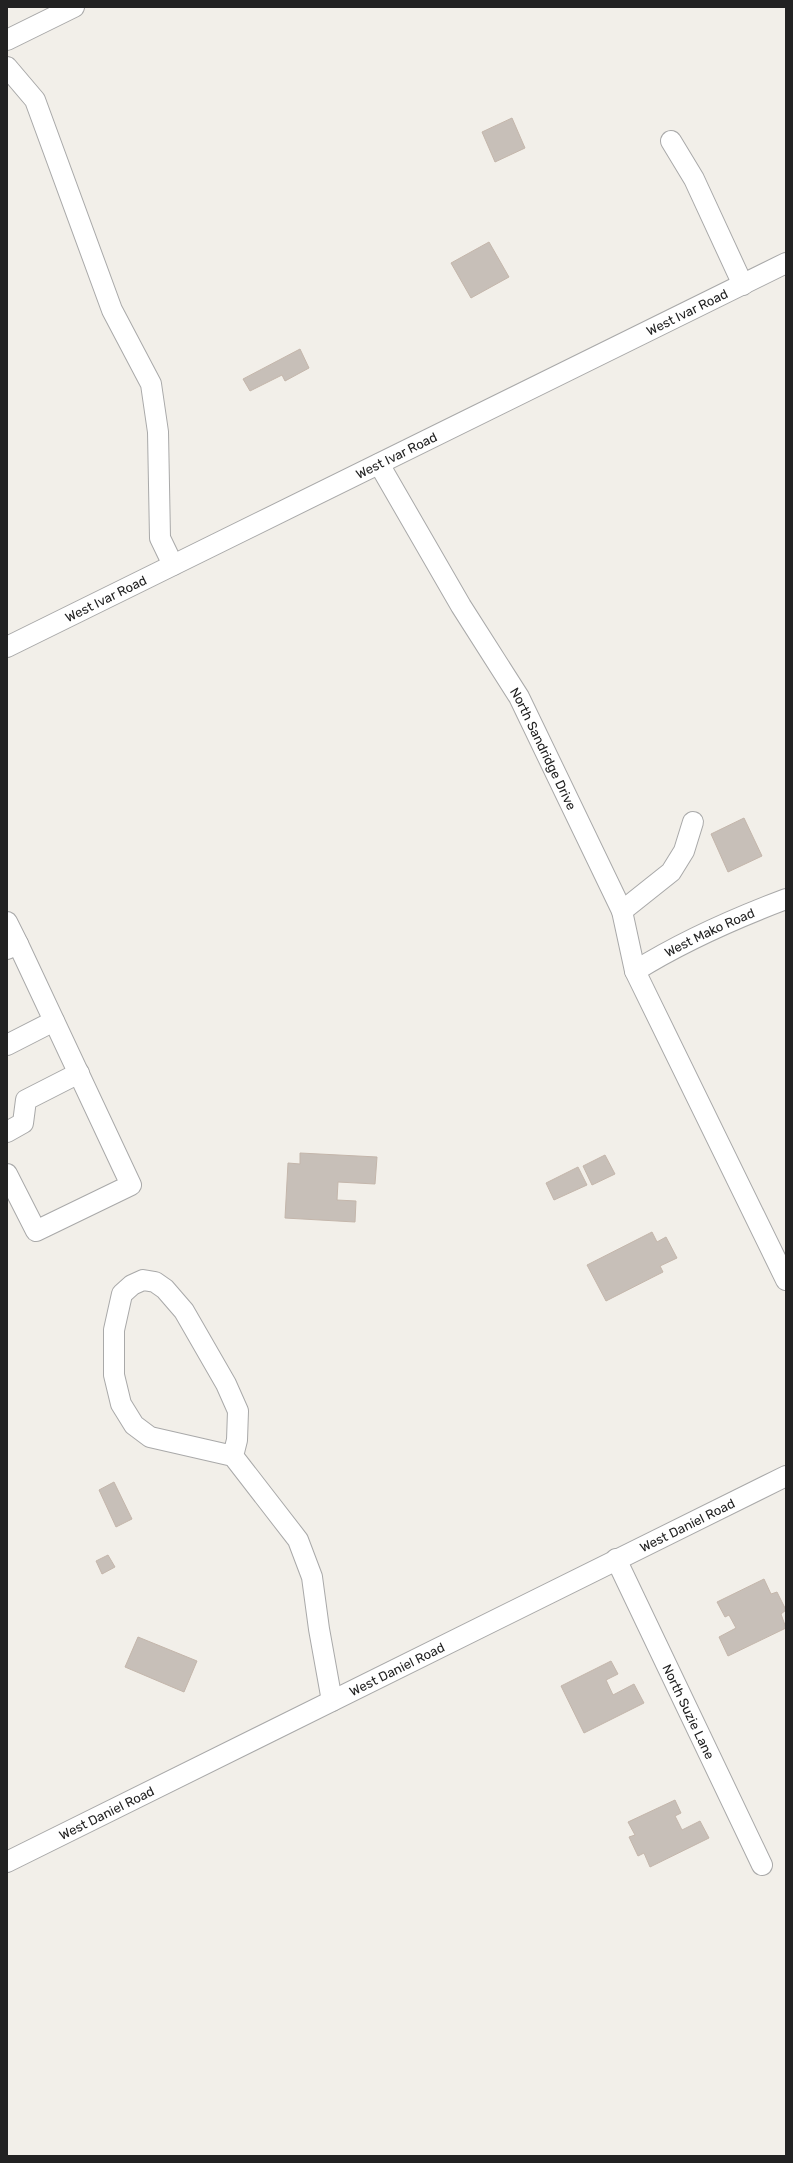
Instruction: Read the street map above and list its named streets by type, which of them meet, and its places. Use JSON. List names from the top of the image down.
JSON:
{
  "streets": {
    "street": [
      "West Ivar Road",
      "North Sandridge Drive",
      "West Mako Road",
      "West Daniel Road",
      "North Suzie Lane"
    ]
  },
  "crossings": [
    ["West Ivar Road", "North Sandridge Drive"],
    ["North Sandridge Drive", "West Mako Road"],
    ["West Daniel Road", "North Suzie Lane"]
  ]
}
